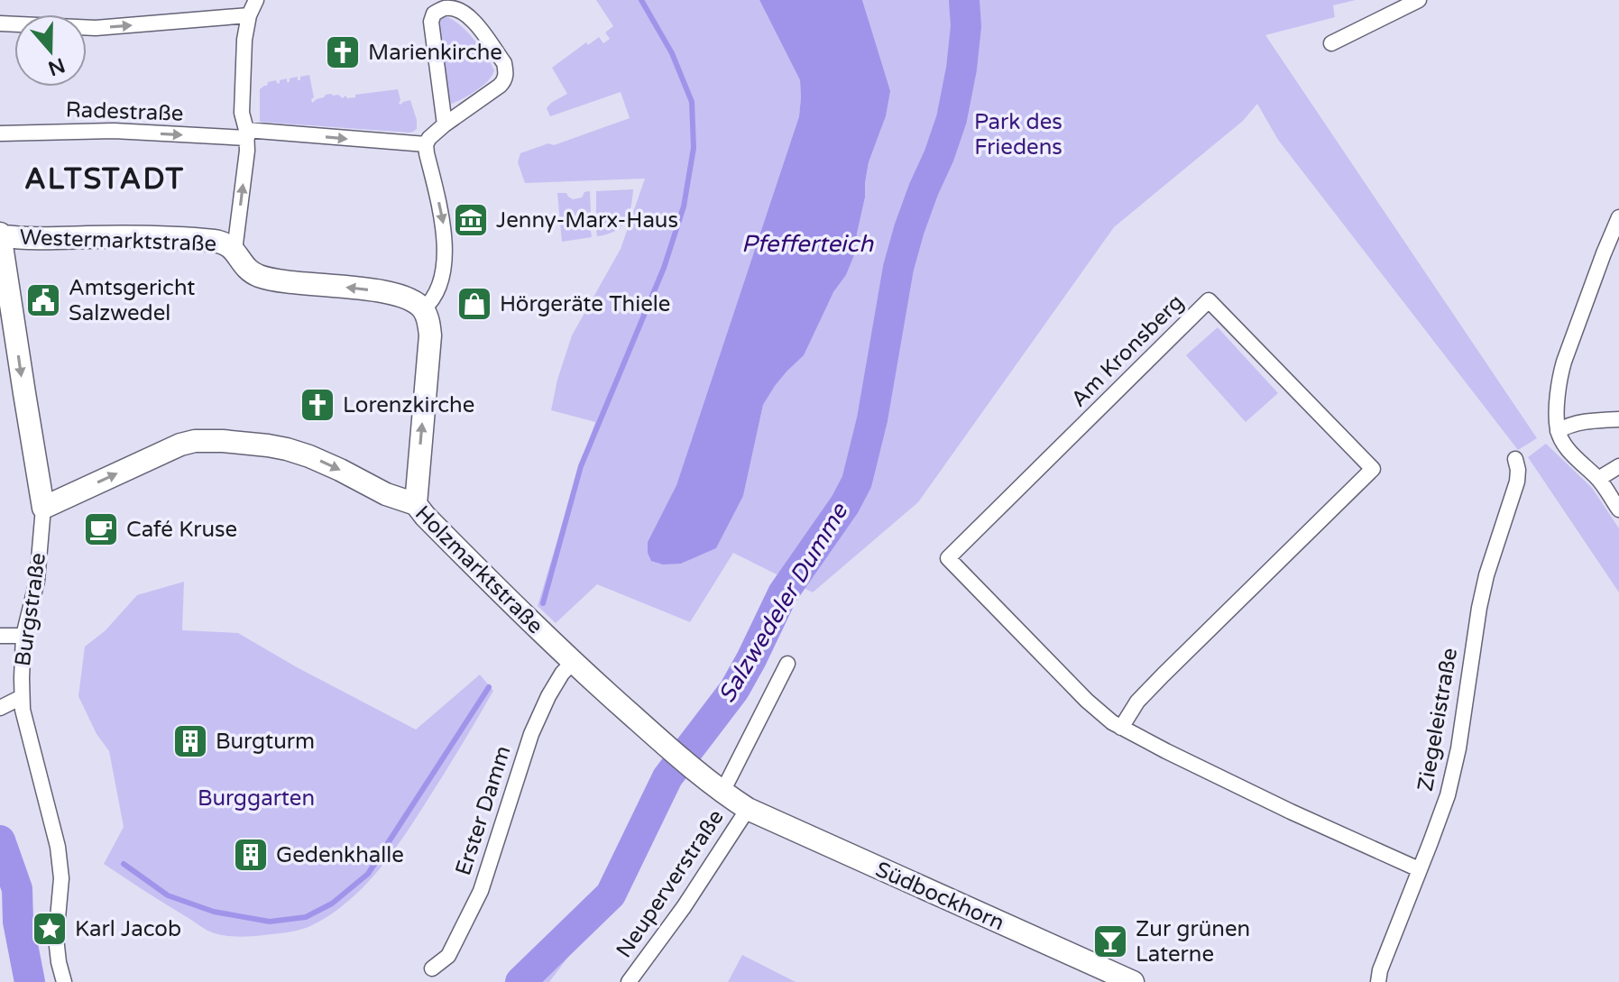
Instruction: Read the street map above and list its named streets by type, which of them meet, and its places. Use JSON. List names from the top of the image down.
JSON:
{
  "streets": {
    "street": [
      "Radestraße",
      "Westermarktstraße",
      "Am Kronsberg",
      "Holzmarktstraße",
      "Burgstraße",
      "Ziegeleistraße",
      "Erster Damm",
      "Neuperverstraße",
      "Südbockhorn"
    ]
  },
  "crossings": [
    ["Westermarktstraße", "Burgstraße"],
    ["Am Kronsberg", "Ziegeleistraße"],
    ["Holzmarktstraße", "Burgstraße"],
    ["Holzmarktstraße", "Erster Damm"],
    ["Holzmarktstraße", "Neuperverstraße"],
    ["Holzmarktstraße", "Südbockhorn"],
    ["Neuperverstraße", "Südbockhorn"]
  ],
  "one_way": ["Burgstraße"],
  "districts": ["ALTSTADT"],
  "water": ["Pfefferteich", "Salzwedeler Dumme"],
  "parks": ["Park des Friedens", "Burggarten"],
  "places": {
    "church": ["Marienkirche", "Lorenzkirche"],
    "museum": ["Jenny-Marx-Haus"],
    "public building": ["Amtsgericht Salzwedel"],
    "shop": ["Hörgeräte Thiele"],
    "cafe": ["Café Kruse"],
    "building": ["Burgturm", "Gedenkhalle"],
    "place": ["Karl Jacob"],
    "bar": ["Zur grünen Laterne"]
  },
  "north": "bottom"
}
